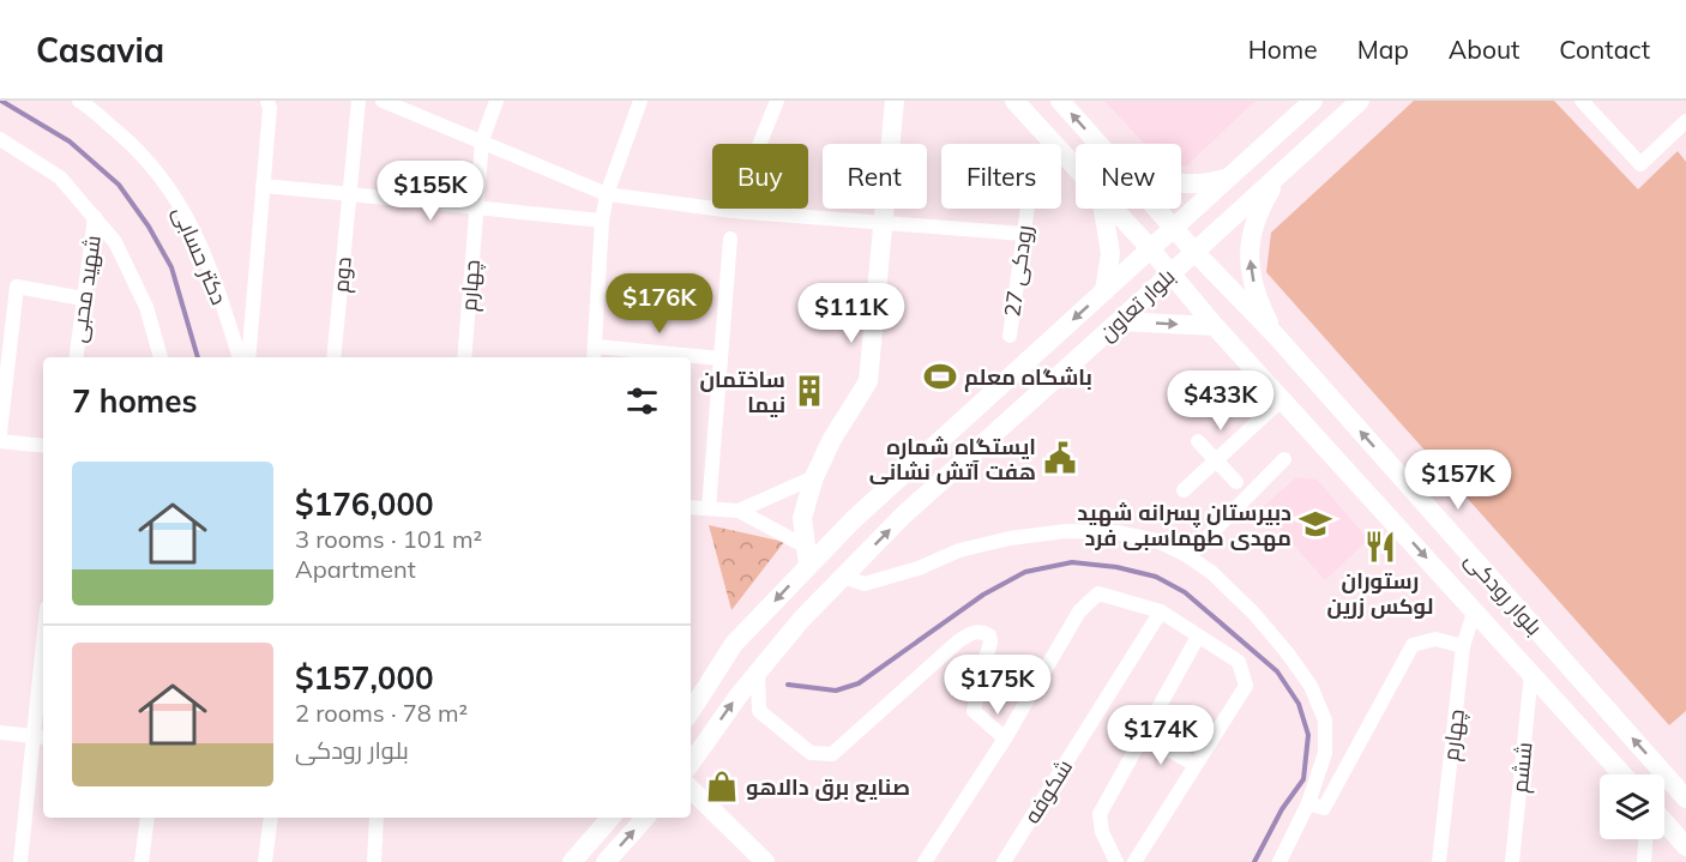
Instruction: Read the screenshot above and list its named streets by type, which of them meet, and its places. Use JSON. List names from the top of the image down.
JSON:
{
  "streets": {
    "main road": ["بلوار تعاون", "بلوار رودکی"],
    "street": [
      "دکتر حسابی",
      "رودکی 27",
      "دوم",
      "چهارم",
      "شهید محبی",
      "ششم",
      "شکوفه"
    ]
  },
  "crossings": [
    ["چهارم", "بلوار رودکی"],
    ["بلوار تعاون", "بلوار رودکی"],
    ["بلوار رودکی", "ششم"]
  ],
  "places": {
    "sports": ["باشگاه معلم"],
    "building": ["ساختمان نیما"],
    "public building": ["ایستگاه شماره هفت آتش نشانی"],
    "school or university": ["دبیرستان پسرانه شهید مهدی طهماسبی فرد"],
    "restaurant": ["رستوران لوکس زرین"],
    "shop": ["صنایع برق دالاهو"]
  },
  "page": {
    "header": "Casavia",
    "nav": [
      "Home",
      "Map",
      "About",
      "Contact"
    ],
    "chip": [
      "Buy",
      "Rent",
      "Filters",
      "New"
    ],
    "price": [
      "$155K",
      "$176K",
      "$111K",
      "$433K",
      "$157K",
      "$175K",
      "$174K"
    ],
    "heading": "7 homes",
    "list": [
      {
        "name": "$176,000",
        "note": "3 rooms · 101 m² · Apartment"
      },
      {
        "name": "$157,000",
        "note": "2 rooms · 78 m² · بلوار رودکی"
      }
    ]
  }
}
